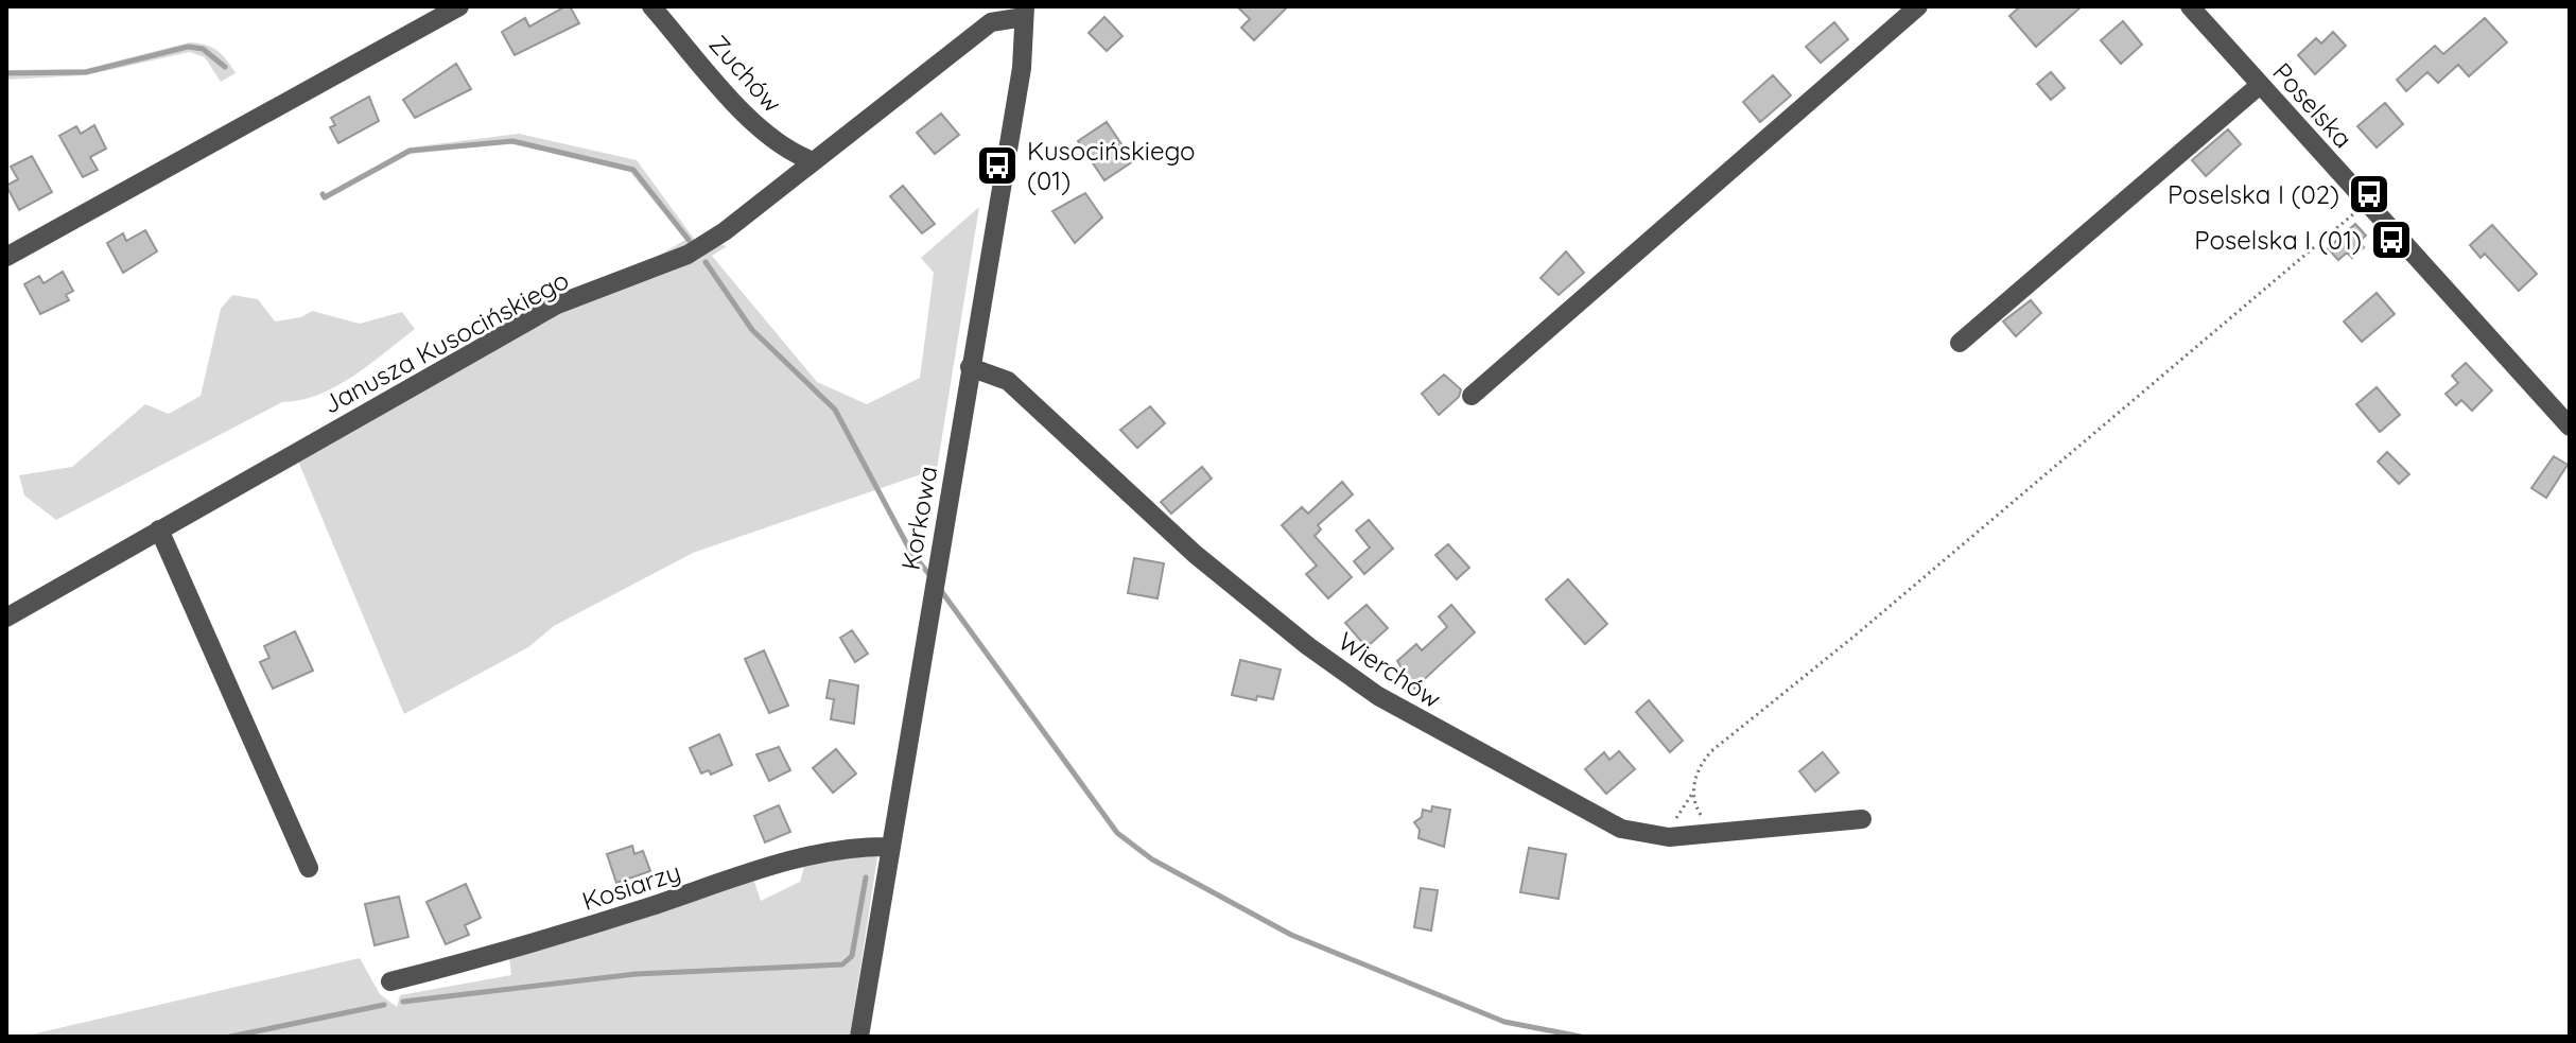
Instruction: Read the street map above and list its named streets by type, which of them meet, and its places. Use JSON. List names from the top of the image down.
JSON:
{
  "streets": {
    "street": [
      "Zuchów",
      "Poselska",
      "Janusza Kusocińskiego",
      "Korkowa",
      "Wierchów",
      "Kosiarzy"
    ]
  },
  "crossings": [
    ["Zuchów", "Janusza Kusocińskiego"],
    ["Janusza Kusocińskiego", "Korkowa"],
    ["Korkowa", "Wierchów"],
    ["Korkowa", "Kosiarzy"]
  ],
  "places": {
    "bus stop": ["Kusocińskiego (01)", "Poselska I (02)", "Poselska I (01)"]
  }
}
